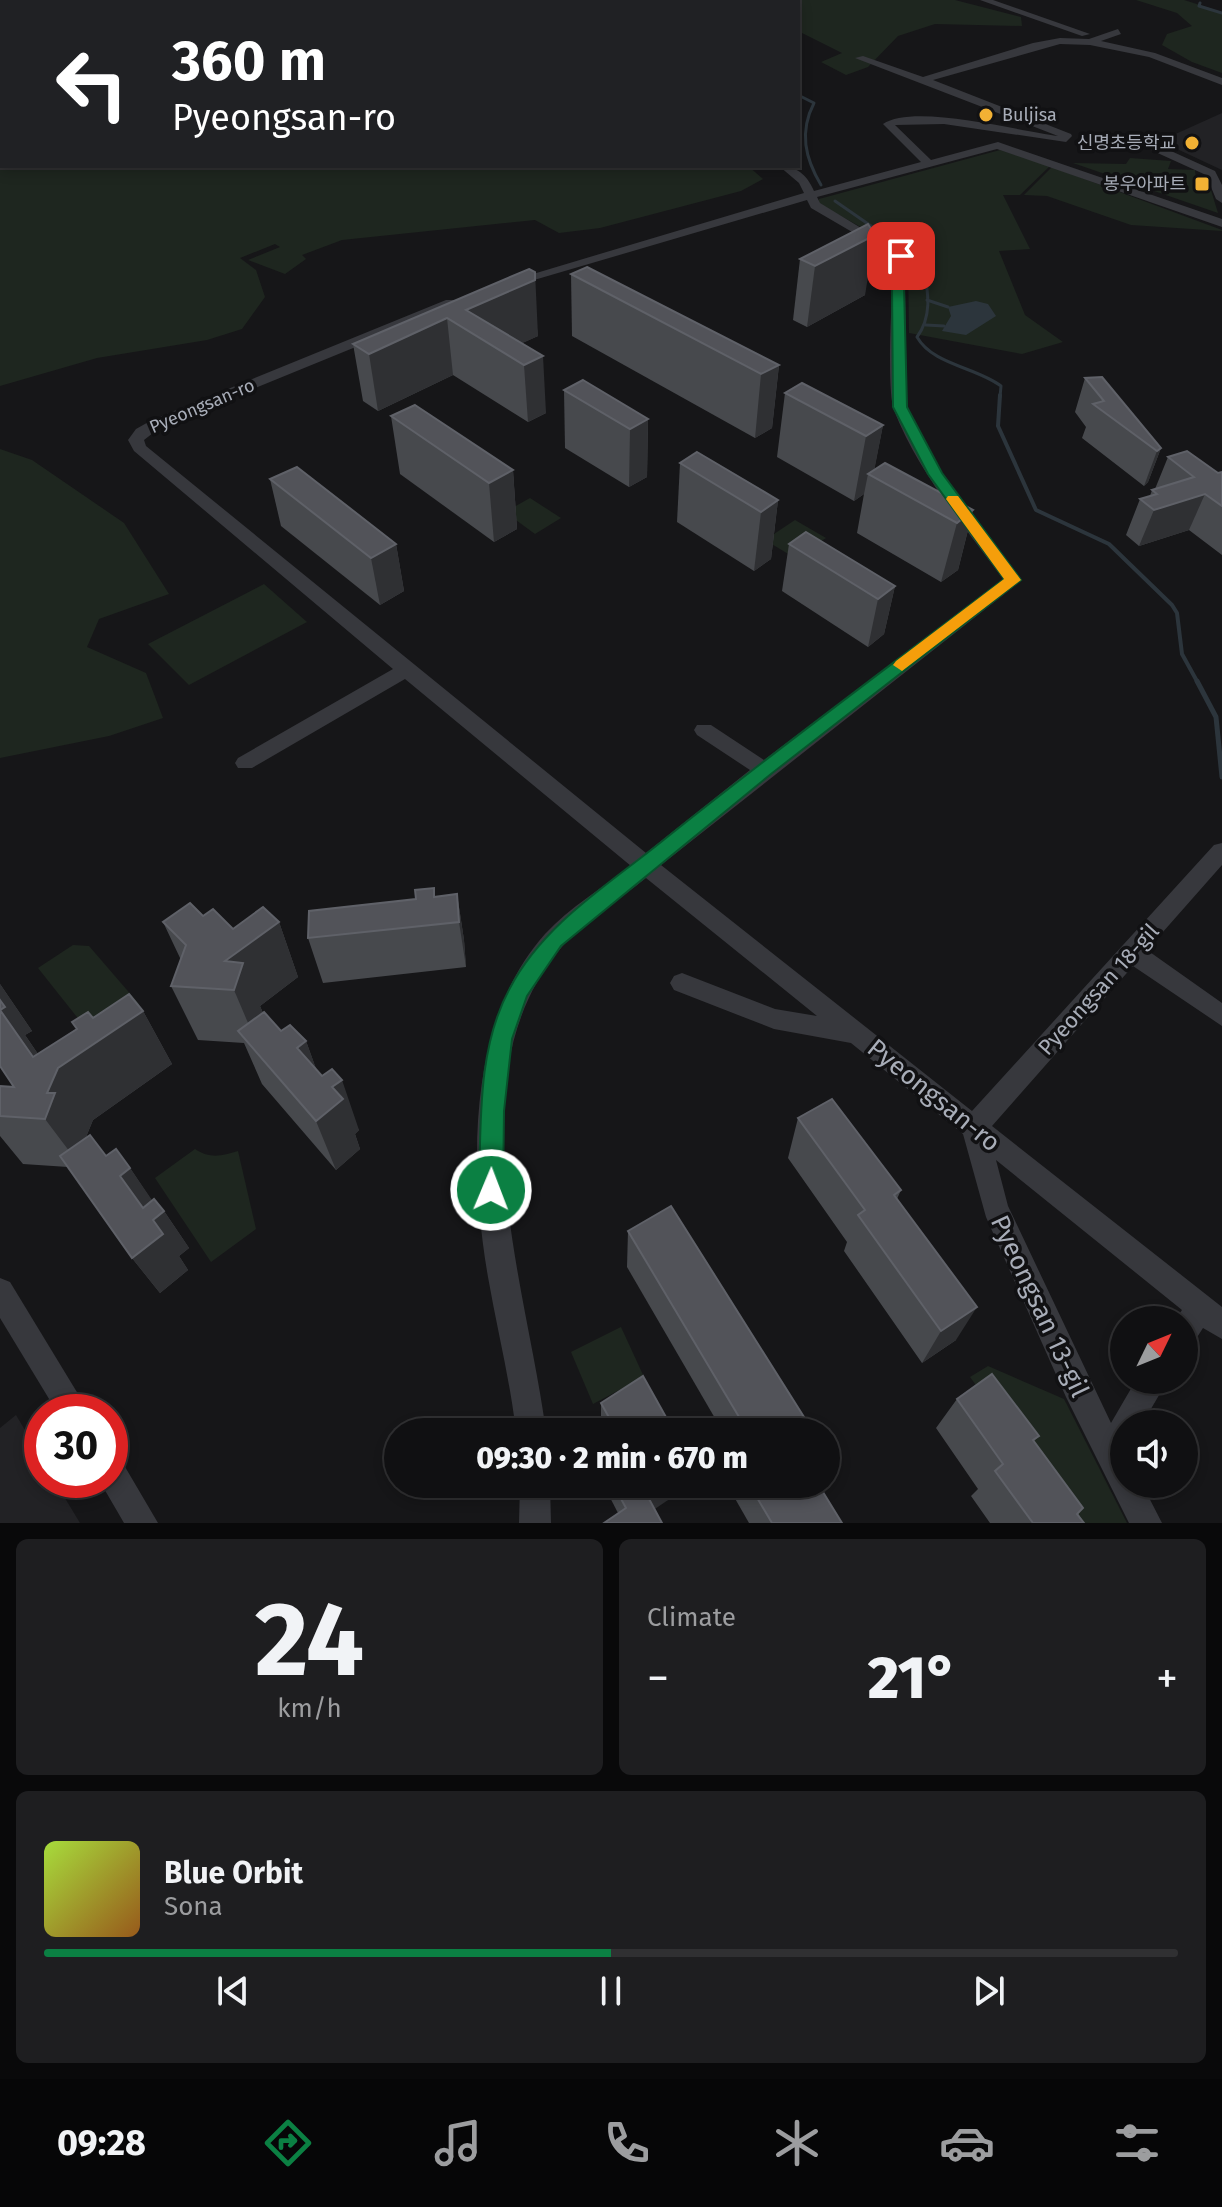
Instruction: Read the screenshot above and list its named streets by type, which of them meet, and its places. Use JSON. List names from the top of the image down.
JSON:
{
  "streets": {
    "street": ["Pyeongsan-ro", "Pyeongsan 18-gil", "Pyeongsan 13-gil"]
  },
  "crossings": [
    ["Pyeongsan-ro", "Pyeongsan 18-gil"],
    ["Pyeongsan-ro", "Pyeongsan 13-gil"],
    ["Pyeongsan 18-gil", "Pyeongsan 13-gil"]
  ],
  "places": {
    "other": ["Buljisa", "신명초등학교"],
    "transit": ["봉우아파트"]
  },
  "north": "top right",
  "page": {
    "turn": ["360 m", "Pyeongsan-ro"],
    "limit": "30",
    "trip": "09:30 · 2 min · 670 m",
    "tile": [
      ["24", "km/h"],
      "Climate"
    ],
    "heat": ["−", "21°", "+"],
    "song": ["Blue Orbit", "Sona"],
    "tabs": "09:28"
  }
}
